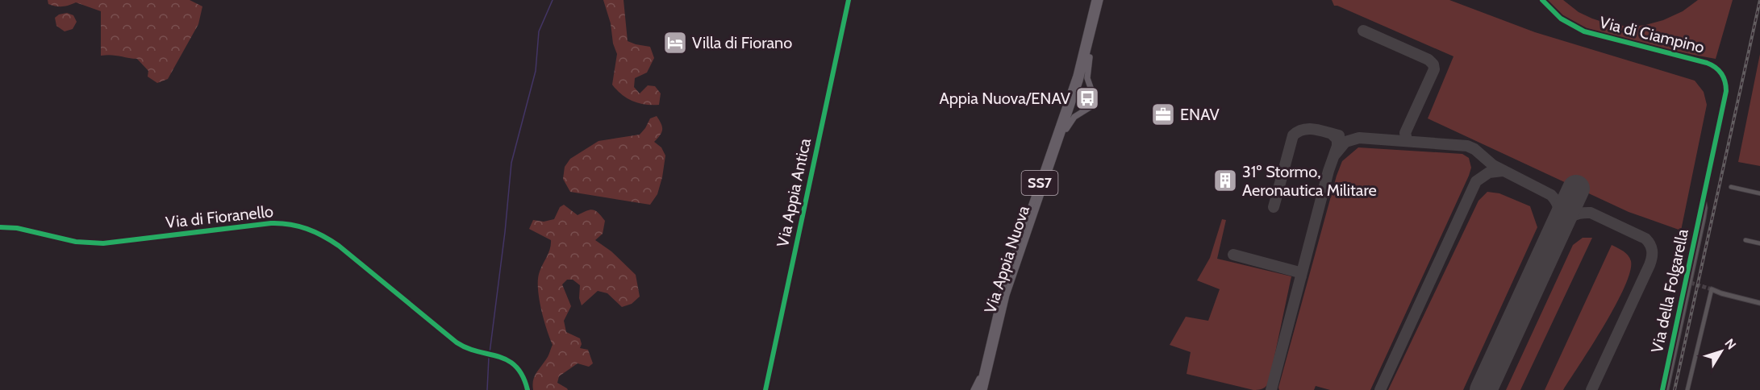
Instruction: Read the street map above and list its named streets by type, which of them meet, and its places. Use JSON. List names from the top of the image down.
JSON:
{
  "streets": {
    "main road": ["SS7", "Via Appia Nuova"],
    "street": [
      "Via di Ciampino",
      "Via Appia Antica",
      "Via di Fioranello",
      "Via della Folgarella"
    ]
  },
  "crossings": [
    ["Via di Ciampino", "Via della Folgarella"]
  ],
  "places": {
    "hotel": ["Villa di Fiorano"],
    "bus stop": ["Appia Nuova/ENAV"],
    "office": ["ENAV"],
    "building": ["31º Stormo, Aeronautica Militare"]
  },
  "north": "top right"
}
